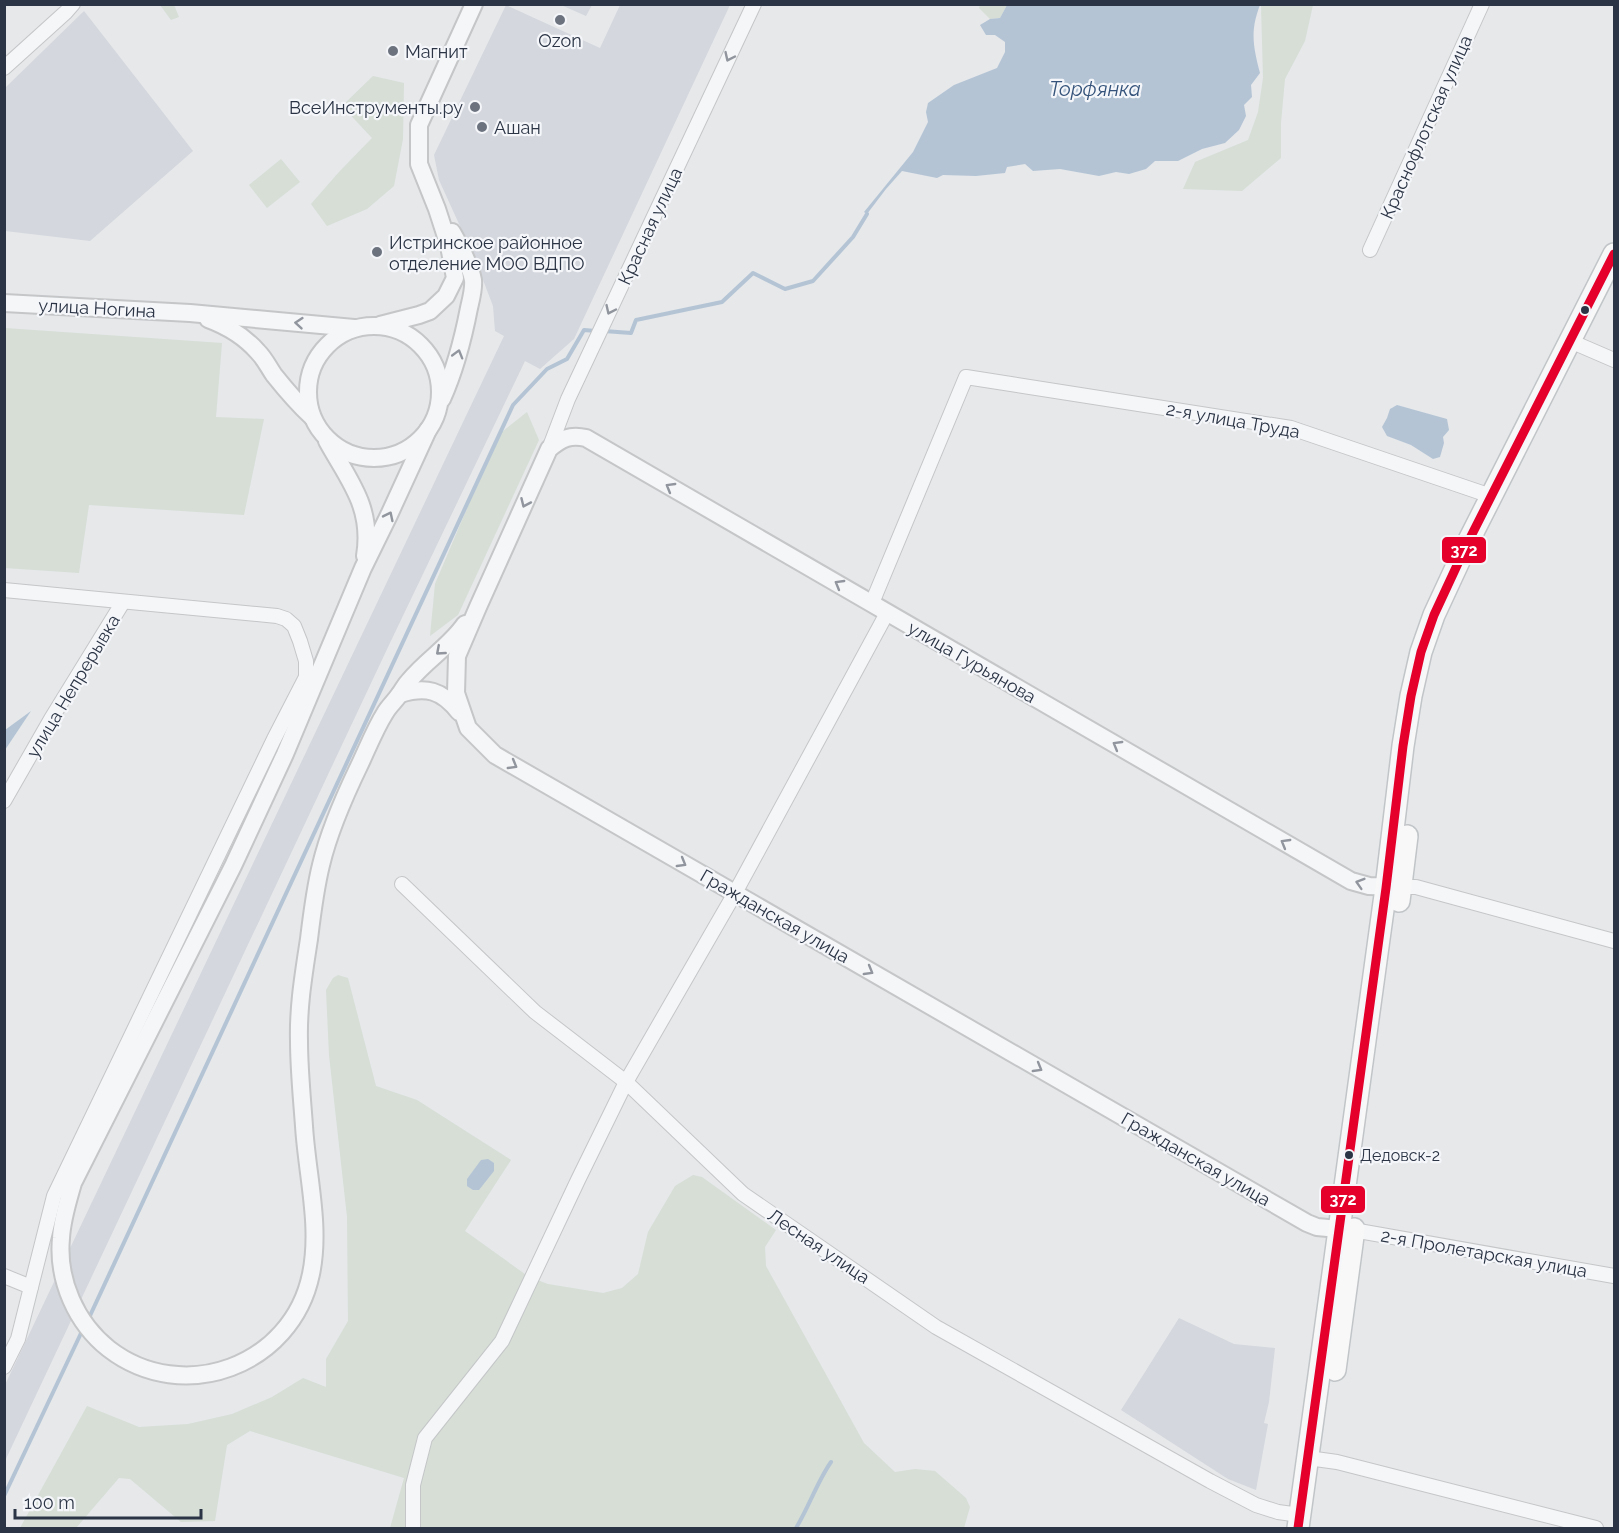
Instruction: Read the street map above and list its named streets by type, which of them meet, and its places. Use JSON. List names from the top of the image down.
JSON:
{
  "streets": {
    "street": [
      "Краснофлотская улица",
      "Красная улица",
      "улица Ногина",
      "2-я улица Труда",
      "улица Гурьянова",
      "улица Непрерывка",
      "Гражданская улица",
      "Лесная улица",
      "2-я Пролетарская улица"
    ]
  },
  "crossings": [
    ["Красная улица", "улица Гурьянова"],
    ["Красная улица", "Гражданская улица"],
    ["2-я улица Труда", "улица Гурьянова"],
    ["улица Гурьянова", "Гражданская улица"],
    ["Гражданская улица", "2-я Пролетарская улица"]
  ],
  "one_way": ["Красная улица", "улица Гурьянова", "Гражданская улица"],
  "water": ["Торфянка"],
  "places": [
    "Ozon",
    "Магнит",
    "ВсеИнструменты.ру",
    "Ашан",
    "Истринское районное отделение МОО ВДПО",
    "Дедовск-2"
  ],
  "lines": ["transit line 372"],
  "scale_bar": "100 m"
}
